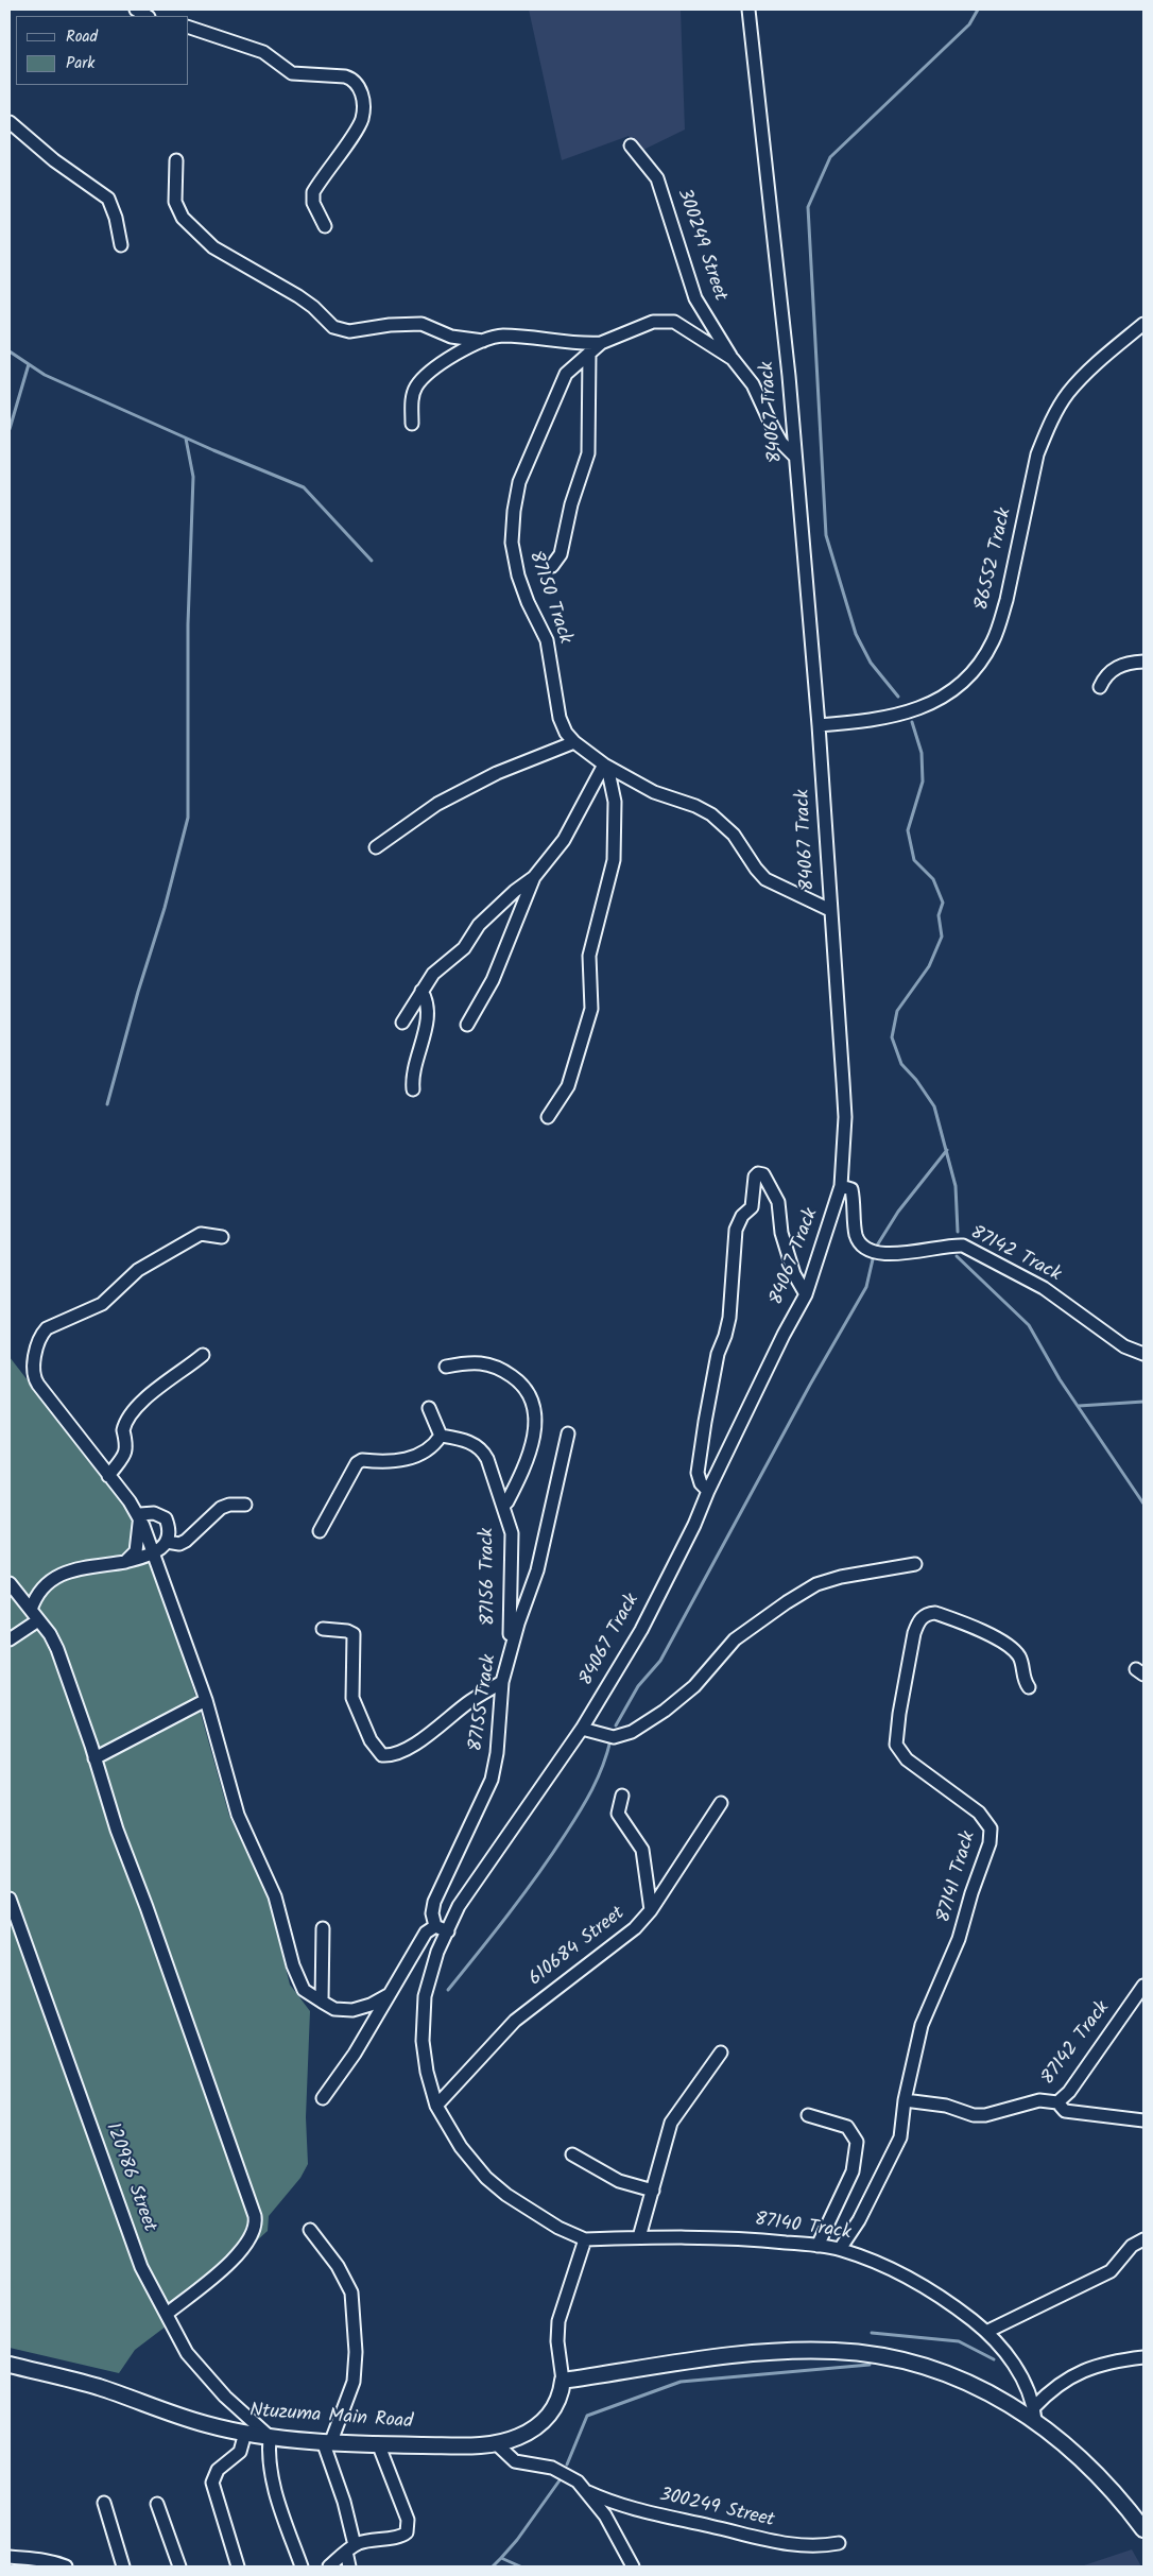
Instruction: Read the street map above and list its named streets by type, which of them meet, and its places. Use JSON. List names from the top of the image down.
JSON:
{
  "streets": {
    "main road": ["Ntuzuma Main Road"],
    "street": [
      "300249 Street",
      "84067 Track",
      "86552 Track",
      "87150 Track",
      "87142 Track",
      "87156 Track",
      "87155 Track",
      "87141 Track",
      "610684 Street",
      "120986 Street",
      "87140 Track"
    ]
  },
  "crossings": [
    ["300249 Street", "87150 Track"],
    ["84067 Track", "86552 Track"],
    ["84067 Track", "87150 Track"],
    ["84067 Track", "87142 Track"],
    ["84067 Track", "610684 Street"],
    ["84067 Track", "87140 Track"],
    ["87142 Track", "87141 Track"],
    ["87156 Track", "87155 Track"],
    ["87141 Track", "87140 Track"],
    ["120986 Street", "Ntuzuma Main Road"]
  ],
  "legend": ["Road", "Park"]
}
